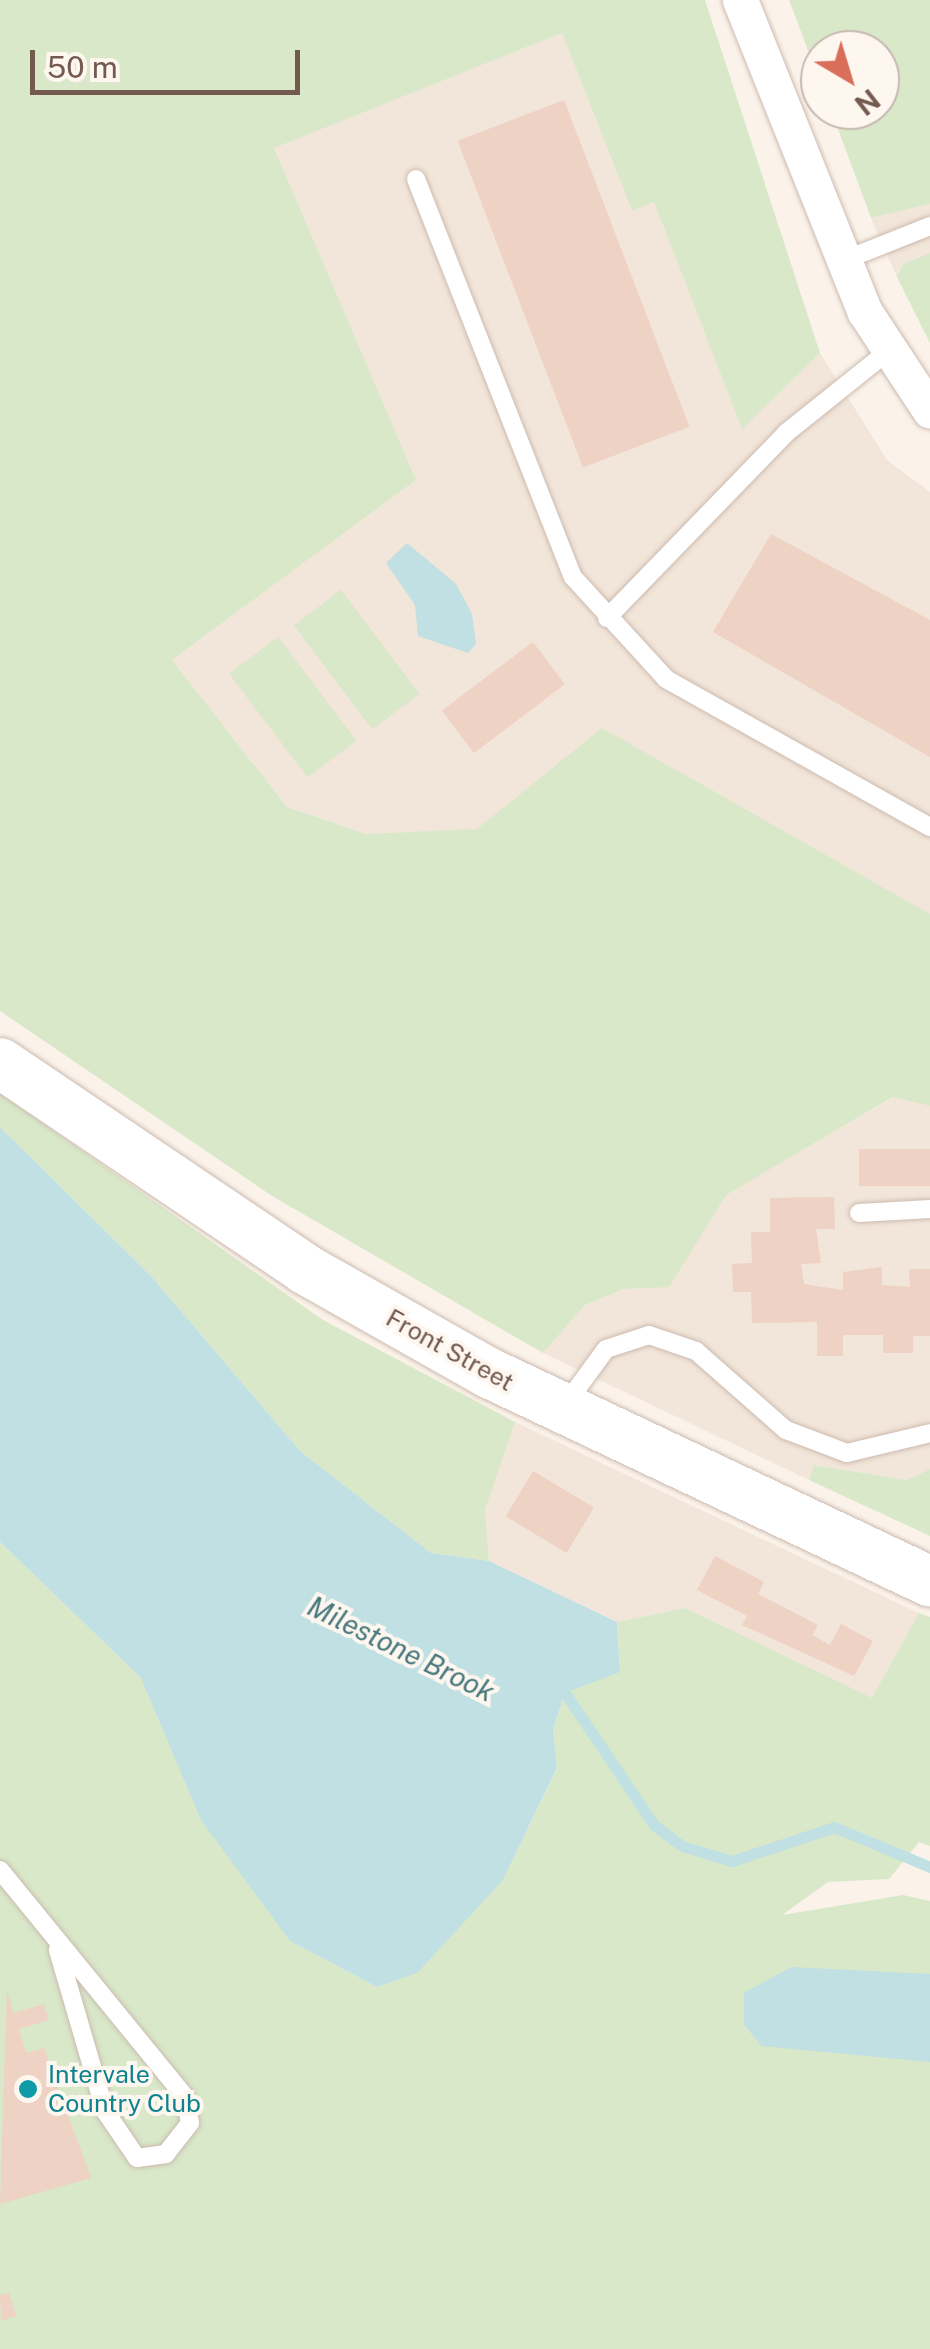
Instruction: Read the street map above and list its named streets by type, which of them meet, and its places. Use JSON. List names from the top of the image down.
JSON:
{
  "streets": {
    "main road": ["Front Street"]
  },
  "water": ["Milestone Brook"],
  "places": ["Intervale Country Club"],
  "scale_bar": "50 m",
  "north": "bottom right"
}
